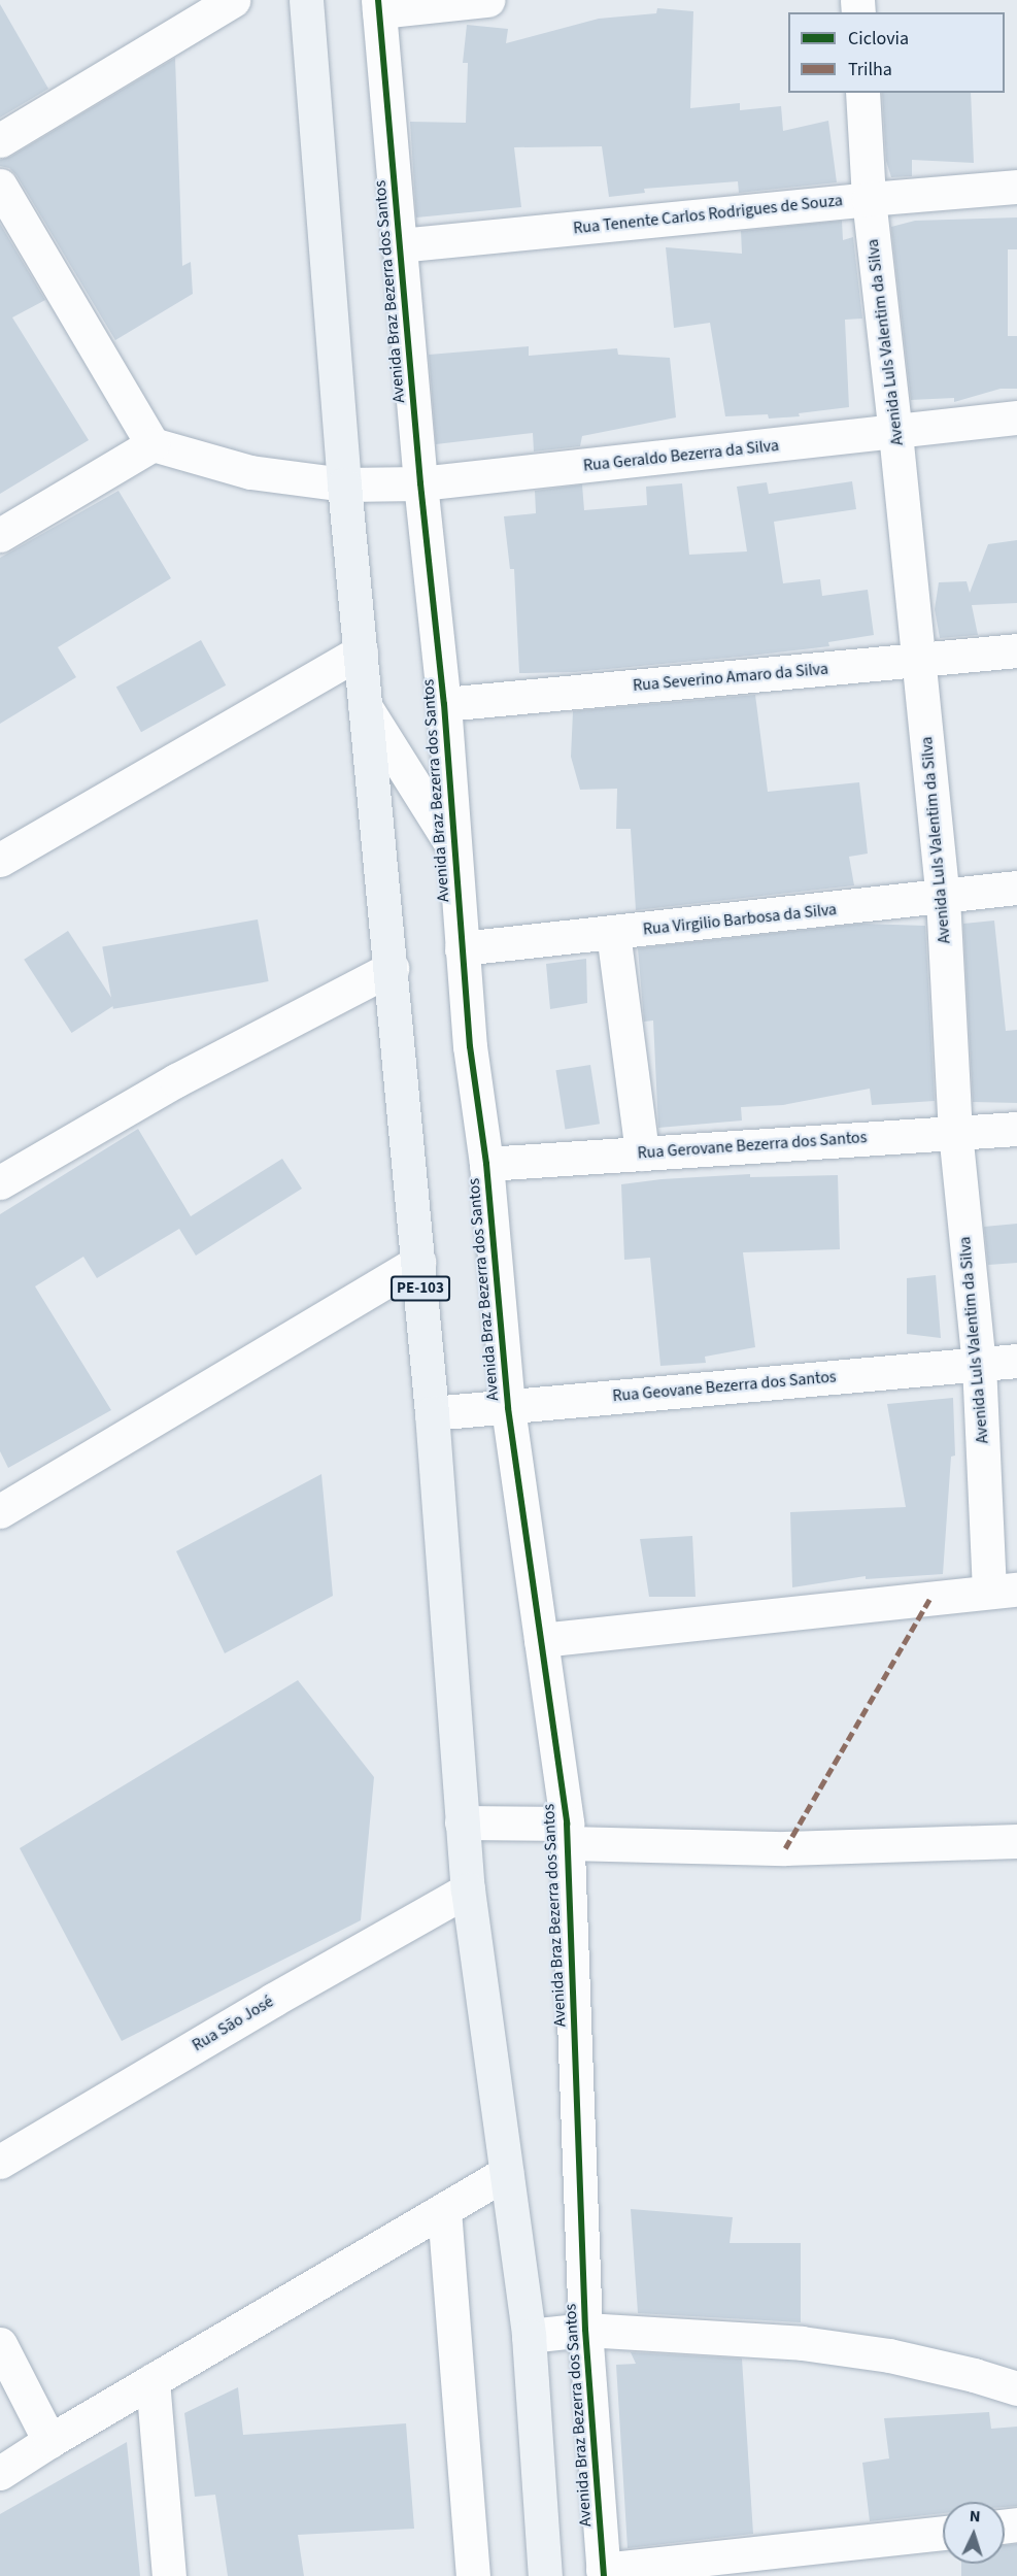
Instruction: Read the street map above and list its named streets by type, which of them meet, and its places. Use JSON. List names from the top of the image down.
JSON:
{
  "streets": {
    "main road": ["PE-103"],
    "street": [
      "Rua Tenente Carlos Rodrigues de Souza",
      "Avenida Braz Bezerra dos Santos",
      "Avenida LuIs Valentim da Silva",
      "Rua Geraldo Bezerra da Silva",
      "Rua Severino Amaro da Silva",
      "Rua Virgilio Barbosa da Silva",
      "Rua Gerovane Bezerra dos Santos",
      "Rua Geovane Bezerra dos Santos",
      "Rua São José"
    ]
  },
  "crossings": [
    ["Rua Tenente Carlos Rodrigues de Souza", "Avenida Braz Bezerra dos Santos"],
    ["Rua Tenente Carlos Rodrigues de Souza", "Avenida LuIs Valentim da Silva"],
    ["Avenida Braz Bezerra dos Santos", "Rua Geraldo Bezerra da Silva"],
    ["Avenida Braz Bezerra dos Santos", "Rua Severino Amaro da Silva"],
    ["Avenida Braz Bezerra dos Santos", "Rua Virgilio Barbosa da Silva"],
    ["Avenida Braz Bezerra dos Santos", "Rua Gerovane Bezerra dos Santos"],
    ["Avenida Braz Bezerra dos Santos", "Rua Geovane Bezerra dos Santos"],
    ["Avenida LuIs Valentim da Silva", "Rua Geraldo Bezerra da Silva"],
    ["Avenida LuIs Valentim da Silva", "Rua Severino Amaro da Silva"],
    ["Avenida LuIs Valentim da Silva", "Rua Virgilio Barbosa da Silva"],
    ["Avenida LuIs Valentim da Silva", "Rua Gerovane Bezerra dos Santos"],
    ["Avenida LuIs Valentim da Silva", "Rua Geovane Bezerra dos Santos"],
    ["Rua Geraldo Bezerra da Silva", "PE-103"],
    ["PE-103", "Rua Geovane Bezerra dos Santos"],
    ["PE-103", "Rua São José"]
  ],
  "legend": ["Ciclovia", "Trilha"],
  "north": "top"
}
